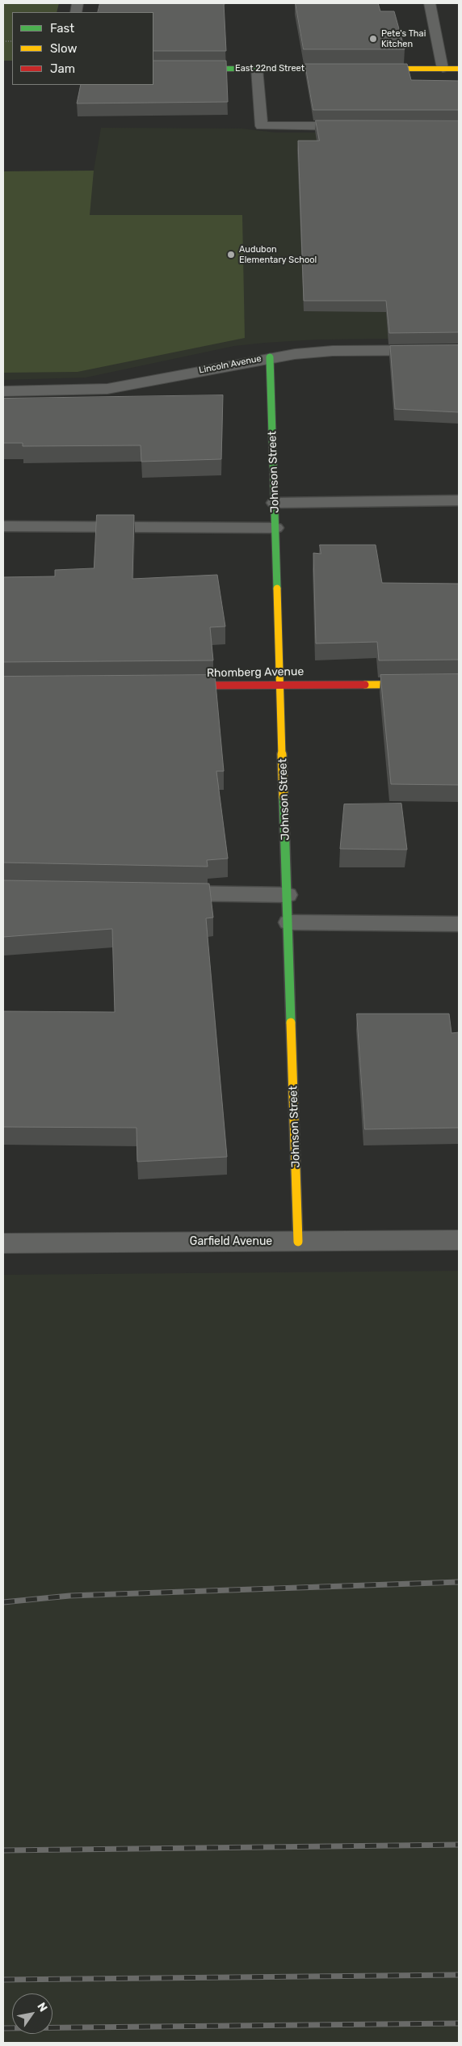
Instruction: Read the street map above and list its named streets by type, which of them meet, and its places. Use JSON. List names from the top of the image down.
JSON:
{
  "streets": {
    "street": [
      "East 22nd Street",
      "Lincoln Avenue",
      "Johnson Street",
      "Rhomberg Avenue",
      "Garfield Avenue"
    ]
  },
  "crossings": [
    ["Lincoln Avenue", "Johnson Street"],
    ["Johnson Street", "Rhomberg Avenue"],
    ["Johnson Street", "Garfield Avenue"]
  ],
  "places": ["Pete's Thai Kitchen", "Audubon Elementary School"],
  "legend": ["Fast", "Slow", "Jam"],
  "north": "top right"
}
